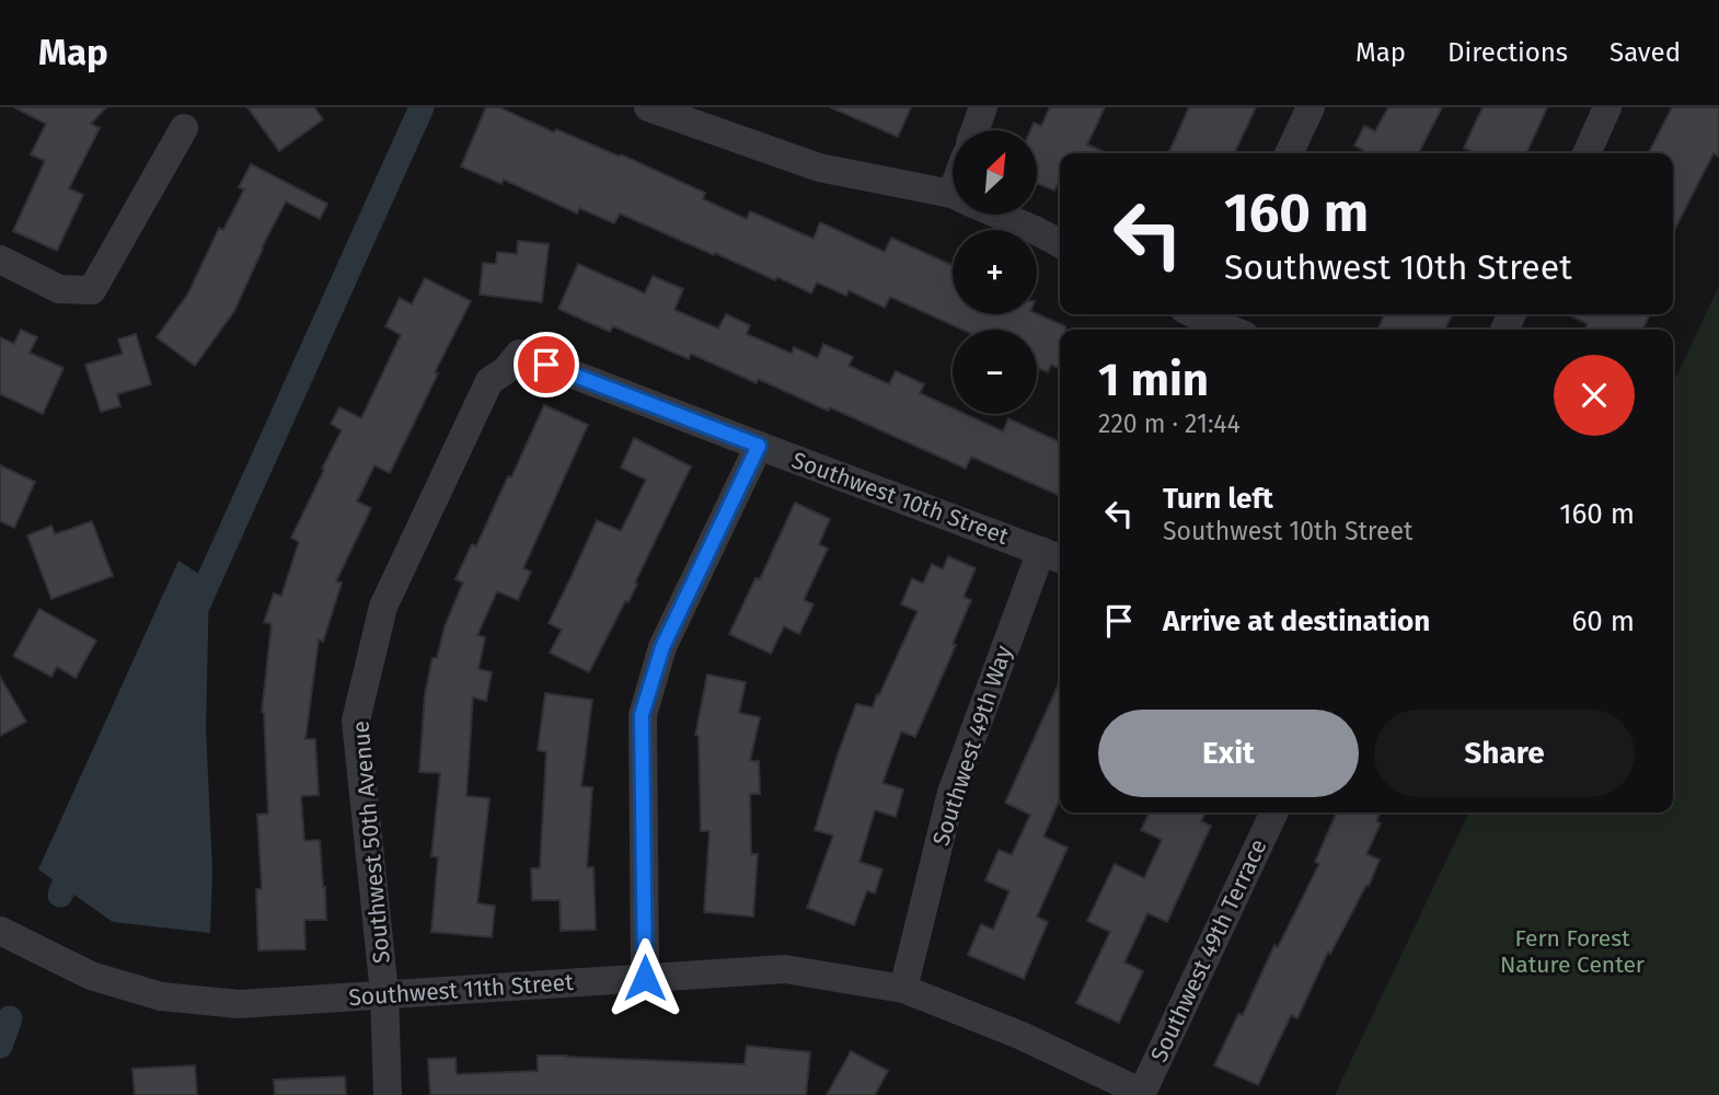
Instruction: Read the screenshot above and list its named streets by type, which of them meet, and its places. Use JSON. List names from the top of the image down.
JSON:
{
  "streets": {
    "street": [
      "Southwest 10th Street",
      "Southwest 49th Way",
      "Southwest 50th Avenue",
      "Southwest 49th Terrace",
      "Southwest 11th Street"
    ]
  },
  "crossings": [
    ["Southwest 10th Street", "Southwest 49th Way"],
    ["Southwest 10th Street", "Southwest 50th Avenue"],
    ["Southwest 49th Way", "Southwest 11th Street"],
    ["Southwest 50th Avenue", "Southwest 11th Street"],
    ["Southwest 49th Terrace", "Southwest 11th Street"]
  ],
  "parks": ["Fern Forest Nature Center"],
  "north": "top right",
  "page": {
    "header": "Map",
    "nav": ["Map", "Directions", "Saved"],
    "map_buttons": ["+", "−"],
    "turn": ["160 m", "Southwest 10th Street"],
    "heading": ["1 min", "220 m · 21:44"],
    "list": [
      {
        "name": "Turn left",
        "note": "Southwest 10th Street",
        "value": "160 m"
      },
      {
        "name": "Arrive at destination",
        "value": "60 m"
      }
    ],
    "buttons": ["Exit", "Share"]
  }
}
